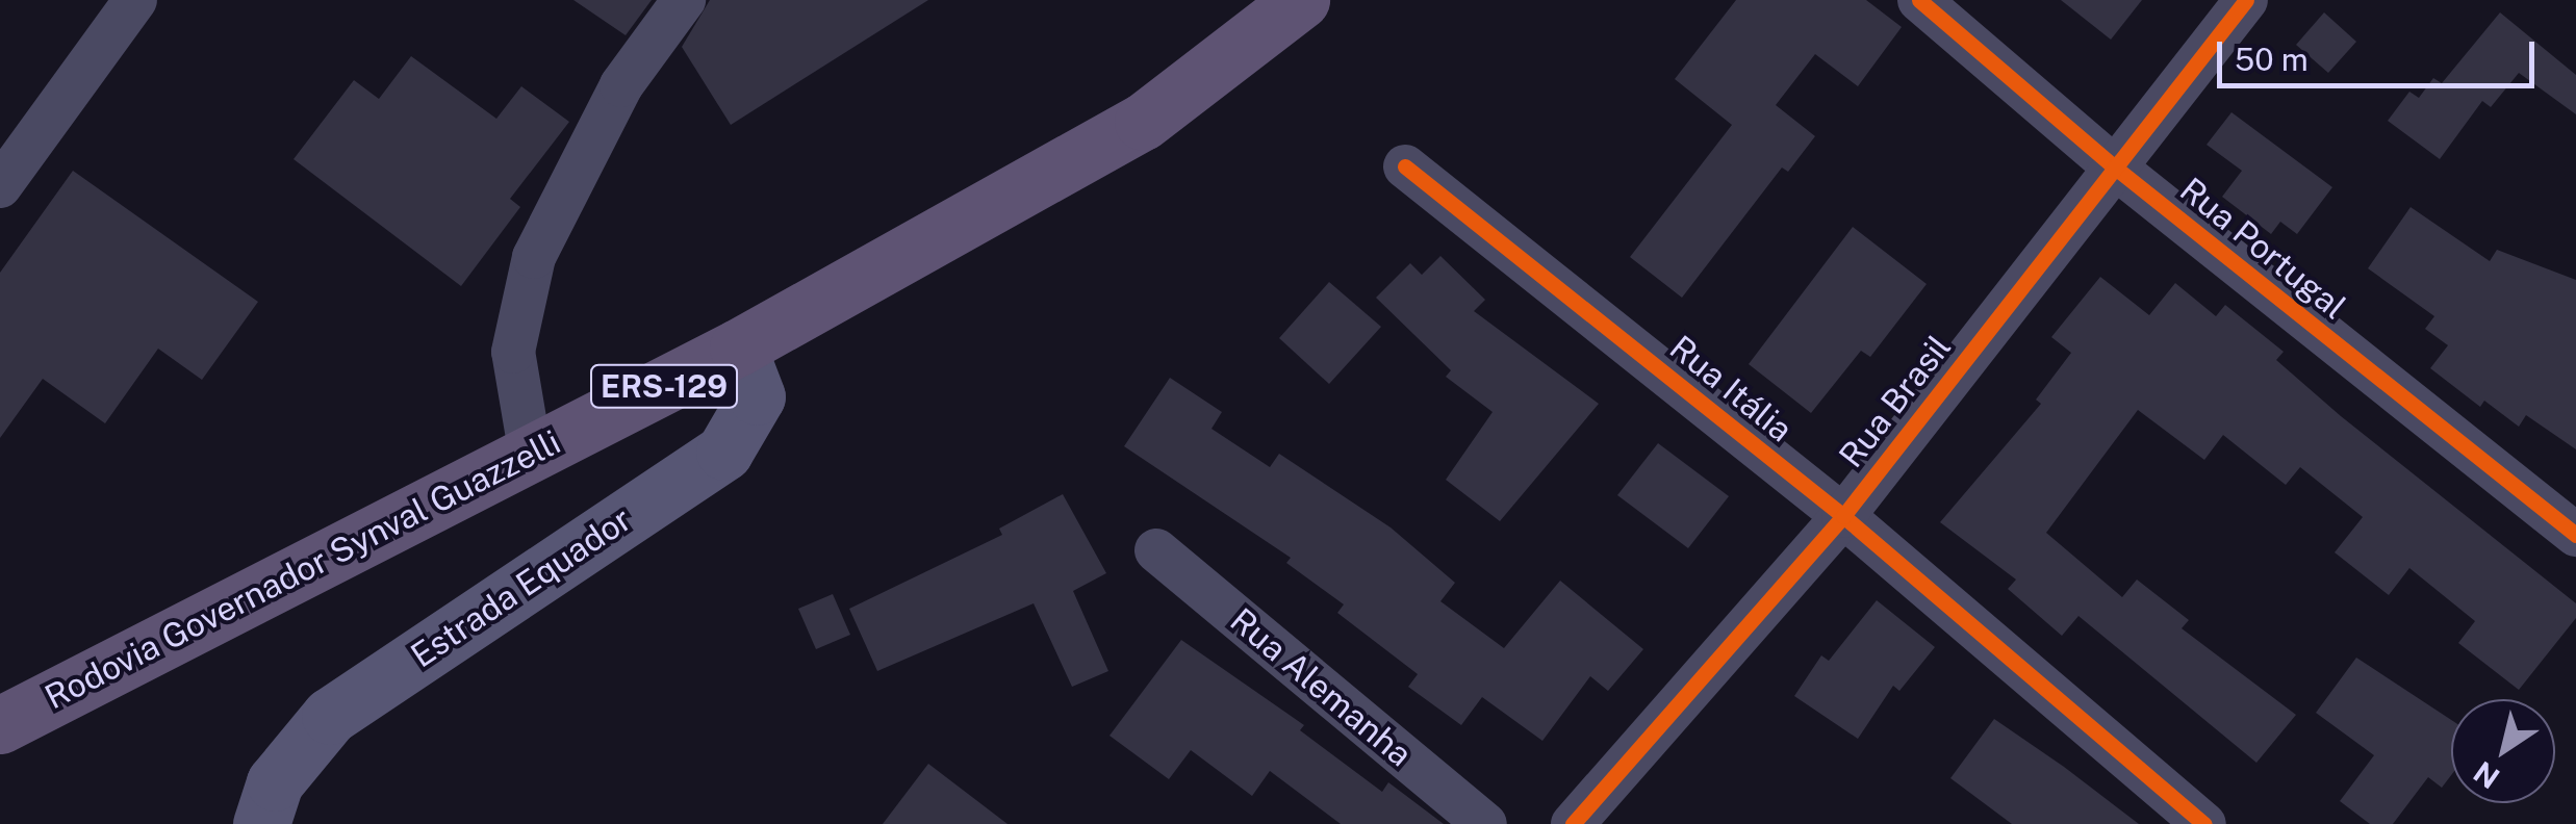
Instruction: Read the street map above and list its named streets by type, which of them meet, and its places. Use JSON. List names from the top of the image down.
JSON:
{
  "streets": {
    "main road": ["ERS-129", "Rodovia Governador Synval Guazzelli"],
    "street": [
      "Rua Portugal",
      "Rua Itália",
      "Rua Brasil",
      "Estrada Equador",
      "Rua Alemanha"
    ]
  },
  "crossings": [
    ["Rua Portugal", "Rua Brasil"],
    ["Rua Itália", "Rua Brasil"],
    ["Rodovia Governador Synval Guazzelli", "Estrada Equador"]
  ],
  "scale_bar": "50 m",
  "north": "bottom left"
}
